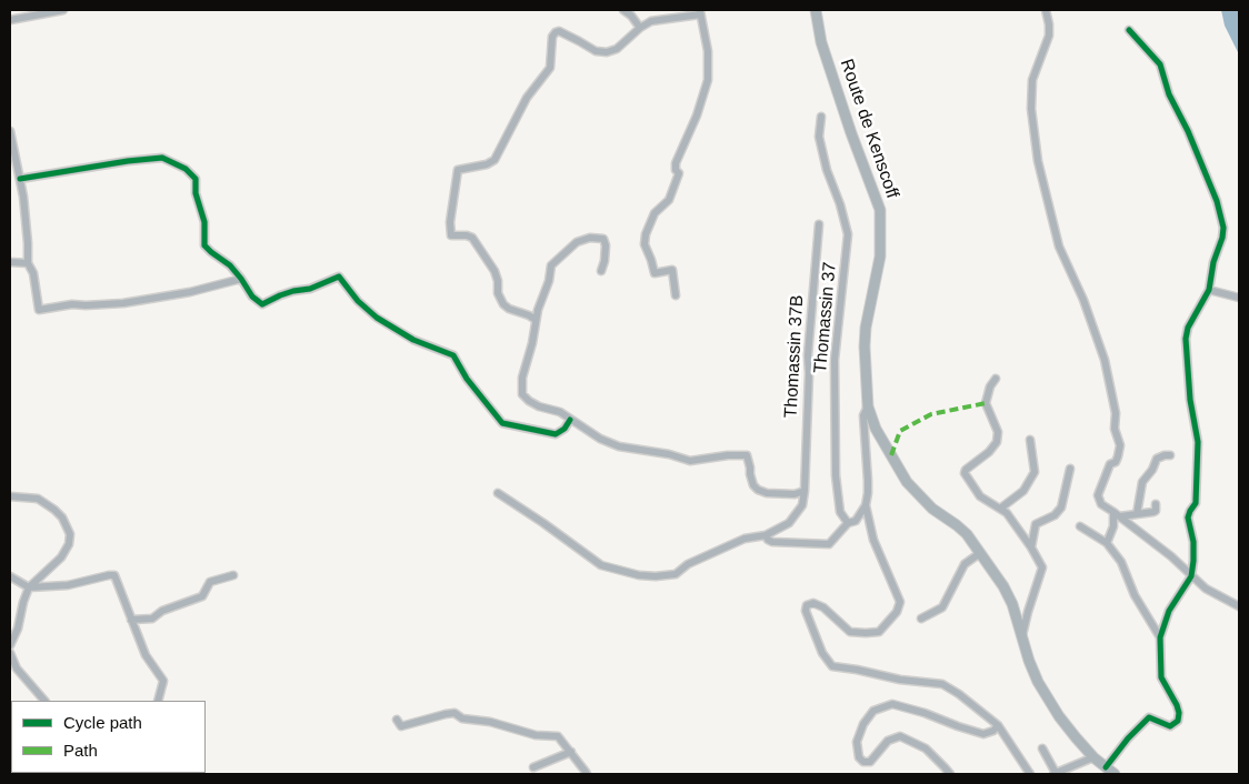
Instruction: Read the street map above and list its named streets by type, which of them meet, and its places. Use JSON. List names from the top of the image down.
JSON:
{
  "streets": {
    "main road": ["Route de Kenscoff"],
    "street": ["Thomassin 37", "Thomassin 37B"]
  },
  "legend": ["Cycle path", "Path"]
}
